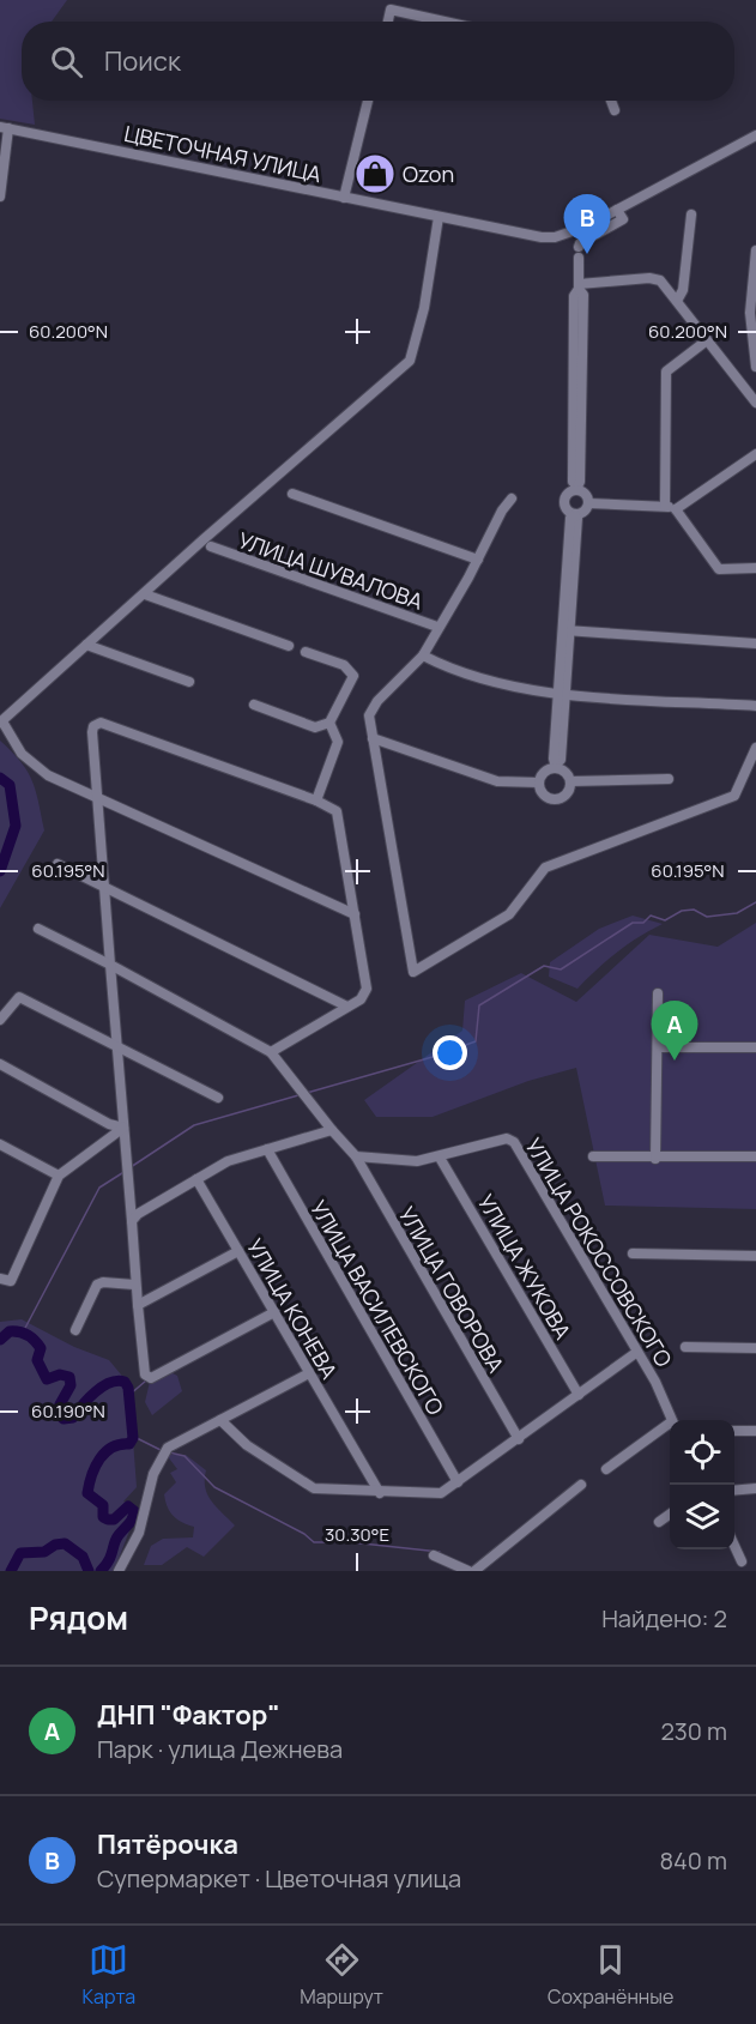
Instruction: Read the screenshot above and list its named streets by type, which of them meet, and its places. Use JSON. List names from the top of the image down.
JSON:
{
  "streets": {
    "street": [
      "ЦВЕТОЧНАЯ УЛИЦА",
      "УЛИЦА ШУВАЛОВА",
      "УЛИЦА РОКОССОВСКОГО",
      "УЛИЦА ЖУКОВА",
      "УЛИЦА ГОВОРОВА",
      "УЛИЦА ВАСИЛЕВСКОГО",
      "УЛИЦА КОНЕВА"
    ]
  },
  "crossings": [
    ["УЛИЦА РОКОССОВСКОГО", "УЛИЦА ЖУКОВА"],
    ["УЛИЦА РОКОССОВСКОГО", "УЛИЦА ГОВОРОВА"]
  ],
  "places": {
    "shop": ["Ozon"]
  },
  "page": {
    "search": "Поиск",
    "pins": ["B", "A"],
    "heading": ["Рядом", "Найдено: 2"],
    "list": [
      {
        "mark": "A",
        "name": "ДНП \"Фактор\"",
        "note": "Парк · улица Дежнева",
        "value": "230 m"
      },
      {
        "mark": "B",
        "name": "Пятёрочка",
        "note": "Супермаркет · Цветочная улица",
        "value": "840 m"
      }
    ],
    "nav": ["Карта", "Маршрут", "Сохранённые"]
  },
  "coordinates": [
    "60.200°N",
    "60.195°N",
    "60.190°N",
    "30.30°E"
  ]
}
